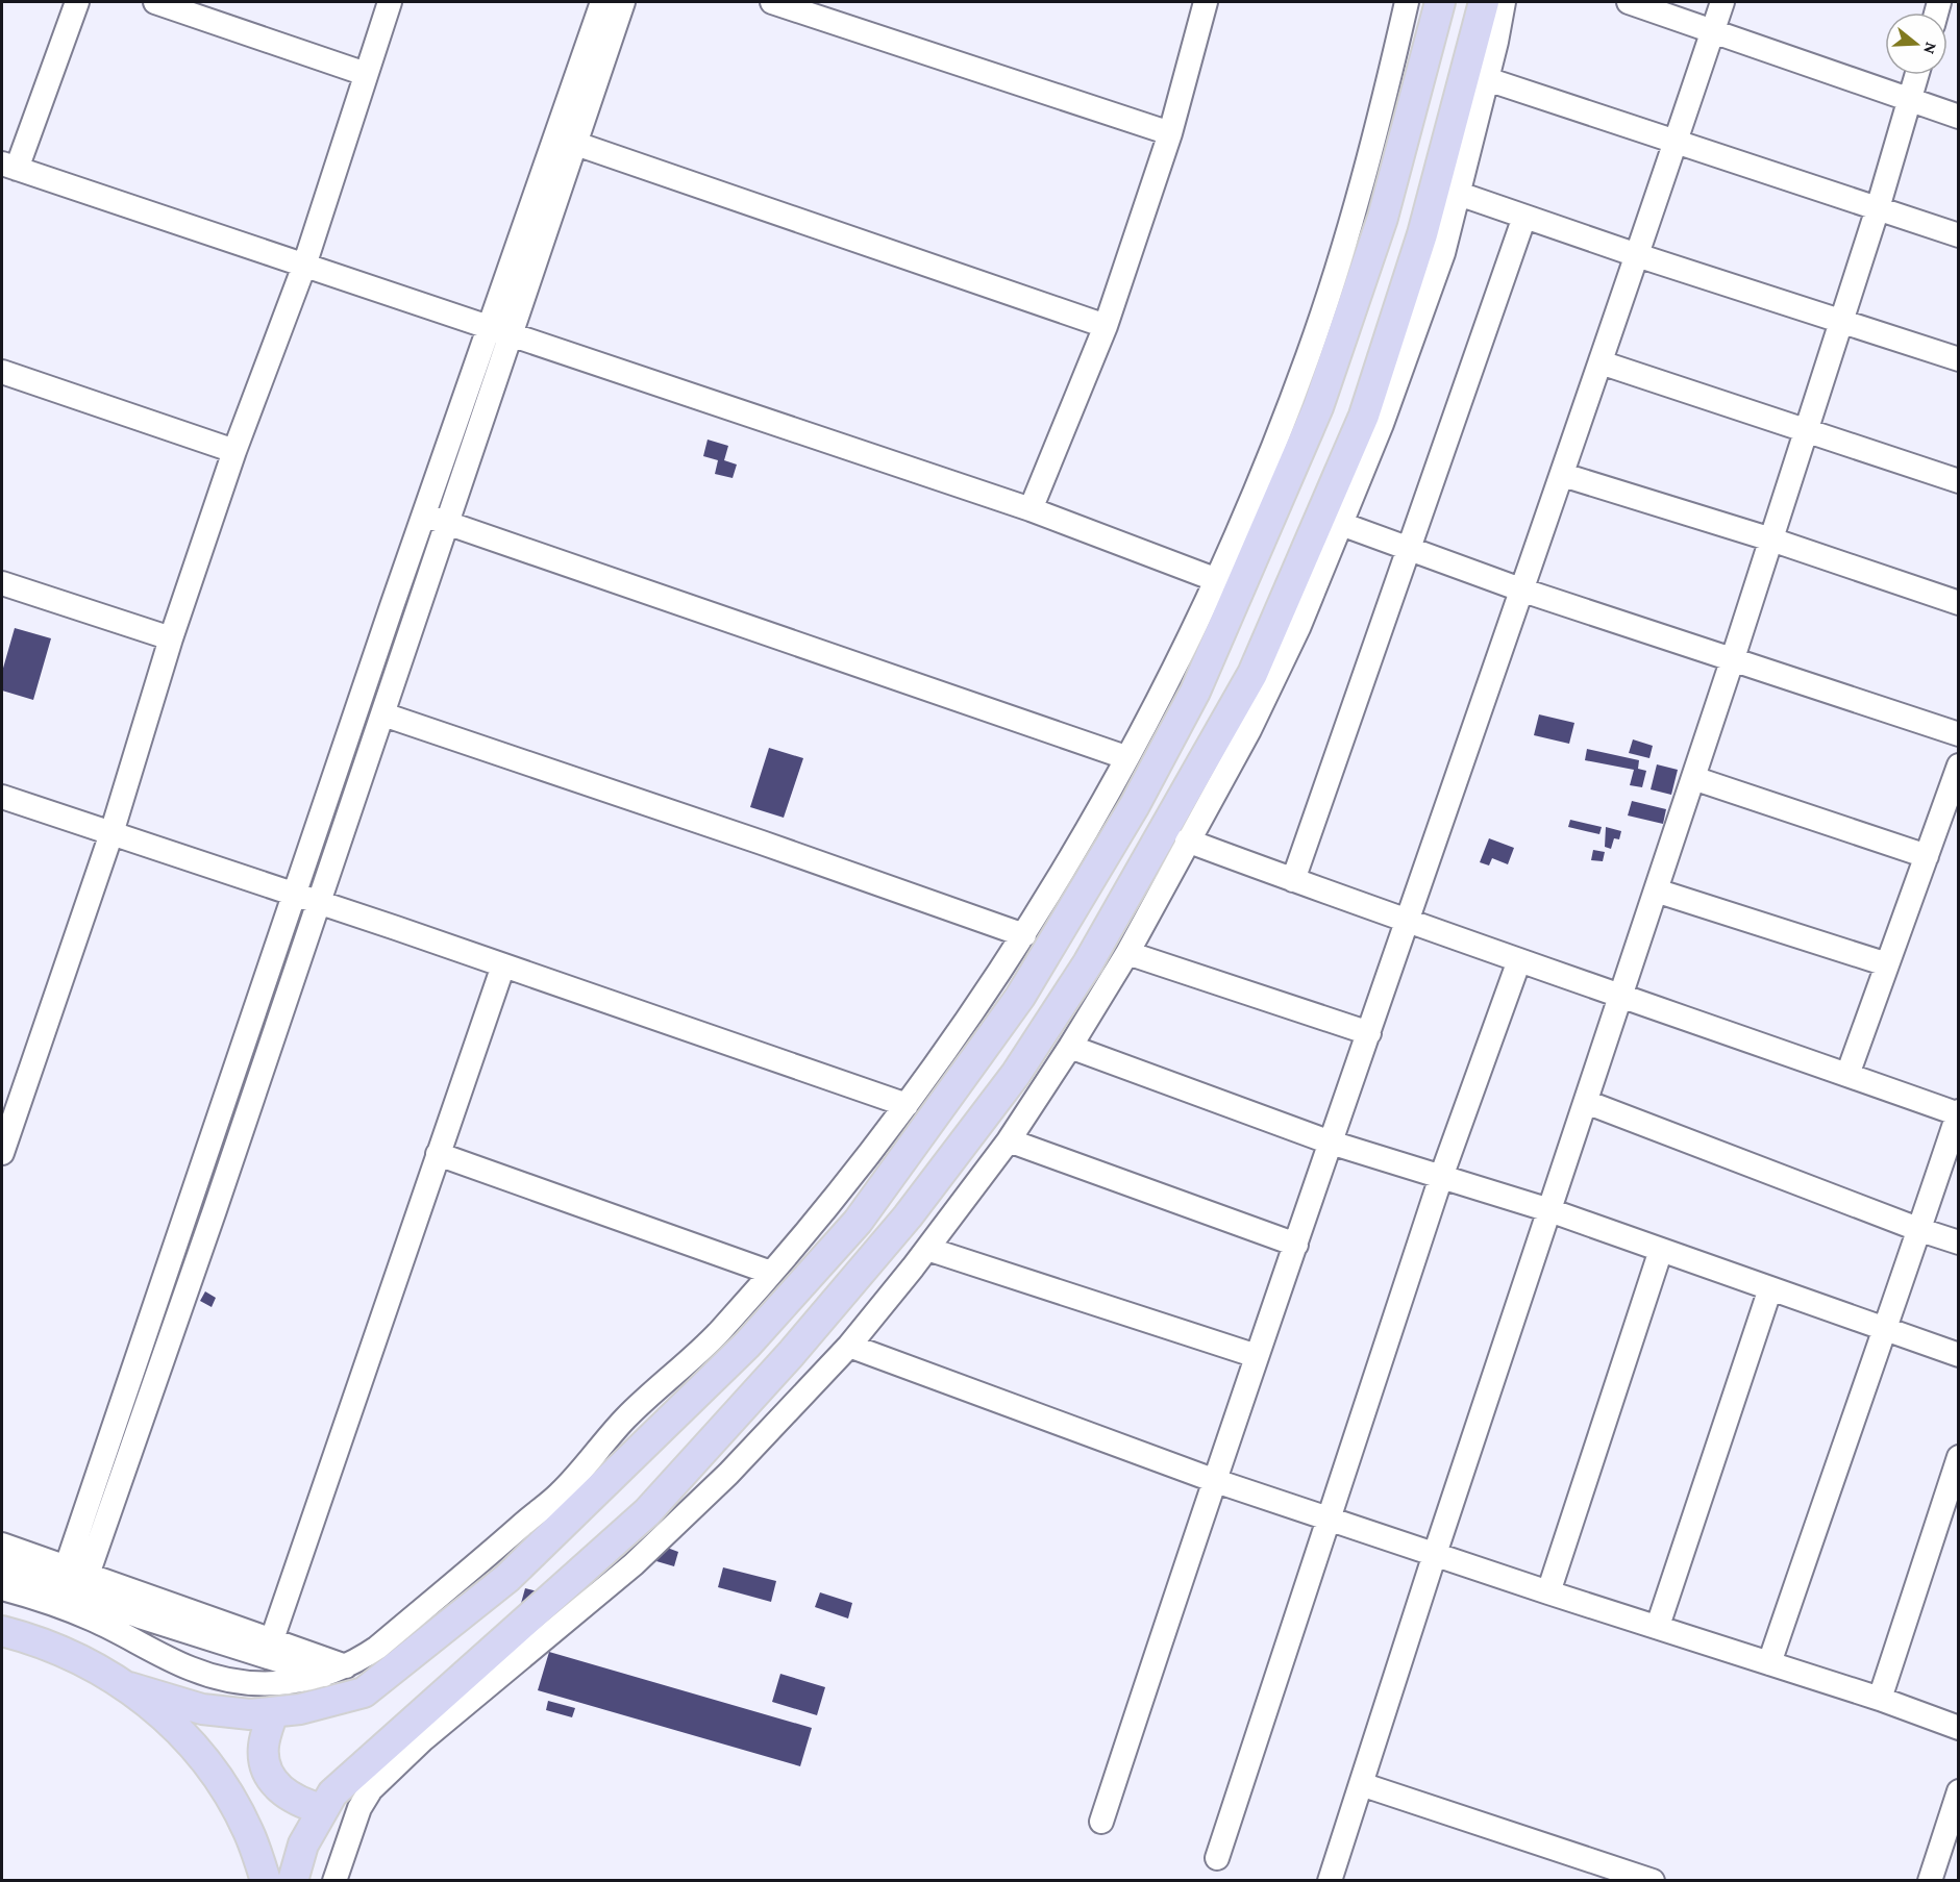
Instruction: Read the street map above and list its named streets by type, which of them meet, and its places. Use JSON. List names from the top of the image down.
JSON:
{
  "north": "right"
}
